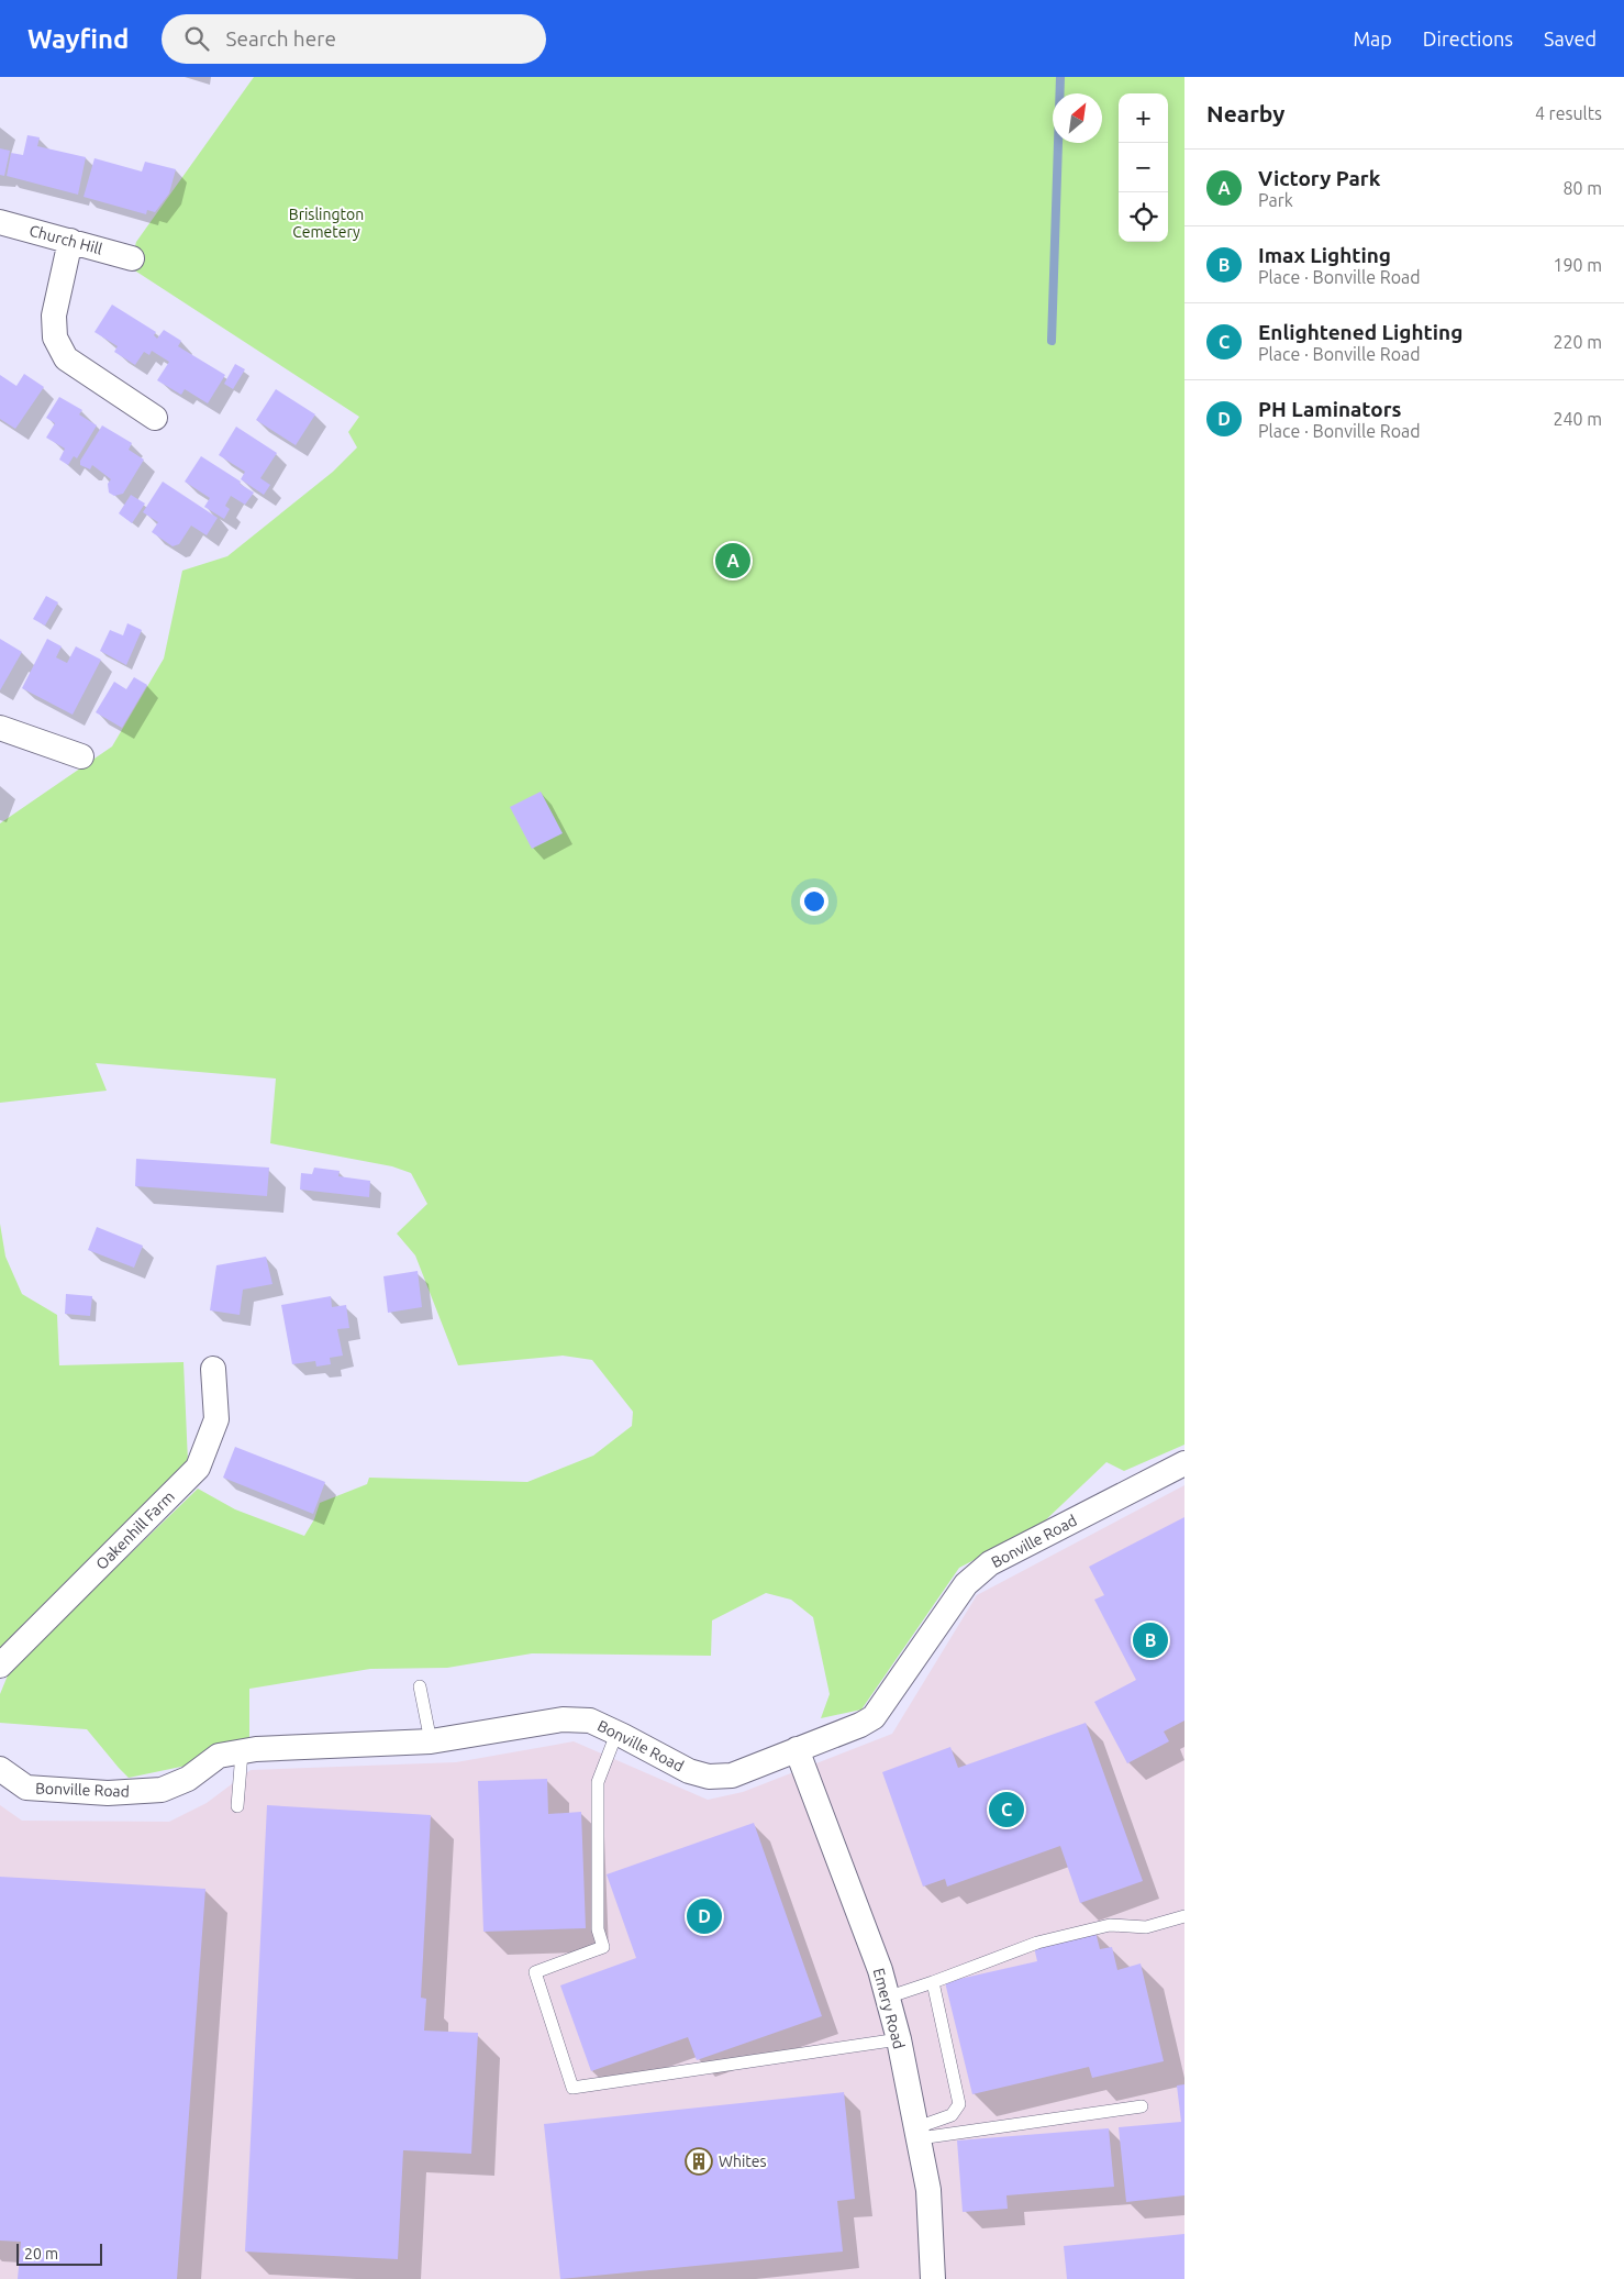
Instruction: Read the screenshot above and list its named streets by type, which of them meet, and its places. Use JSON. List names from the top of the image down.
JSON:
{
  "streets": {
    "street": [
      "Church Hill",
      "Oakenhill Farm",
      "Bonville Road",
      "Emery Road"
    ]
  },
  "crossings": [
    ["Bonville Road", "Emery Road"]
  ],
  "parks": ["Brislington Cemetery"],
  "places": {
    "building": ["Whites"]
  },
  "scale_bar": "20 m",
  "north": "top right",
  "page": {
    "header": "Wayfind",
    "search": "Search here",
    "nav": ["Map", "Directions", "Saved"],
    "heading": ["Nearby", "4 results"],
    "map_buttons": ["+", "−"],
    "list": [
      {
        "mark": "A",
        "name": "Victory Park",
        "note": "Park",
        "value": "80 m"
      },
      {
        "mark": "B",
        "name": "Imax Lighting",
        "note": "Place · Bonville Road",
        "value": "190 m"
      },
      {
        "mark": "C",
        "name": "Enlightened Lighting",
        "note": "Place · Bonville Road",
        "value": "220 m"
      },
      {
        "mark": "D",
        "name": "PH Laminators",
        "note": "Place · Bonville Road",
        "value": "240 m"
      }
    ],
    "pins": [
      "A",
      "B",
      "C",
      "D"
    ],
    "scale": "20 m"
  }
}
